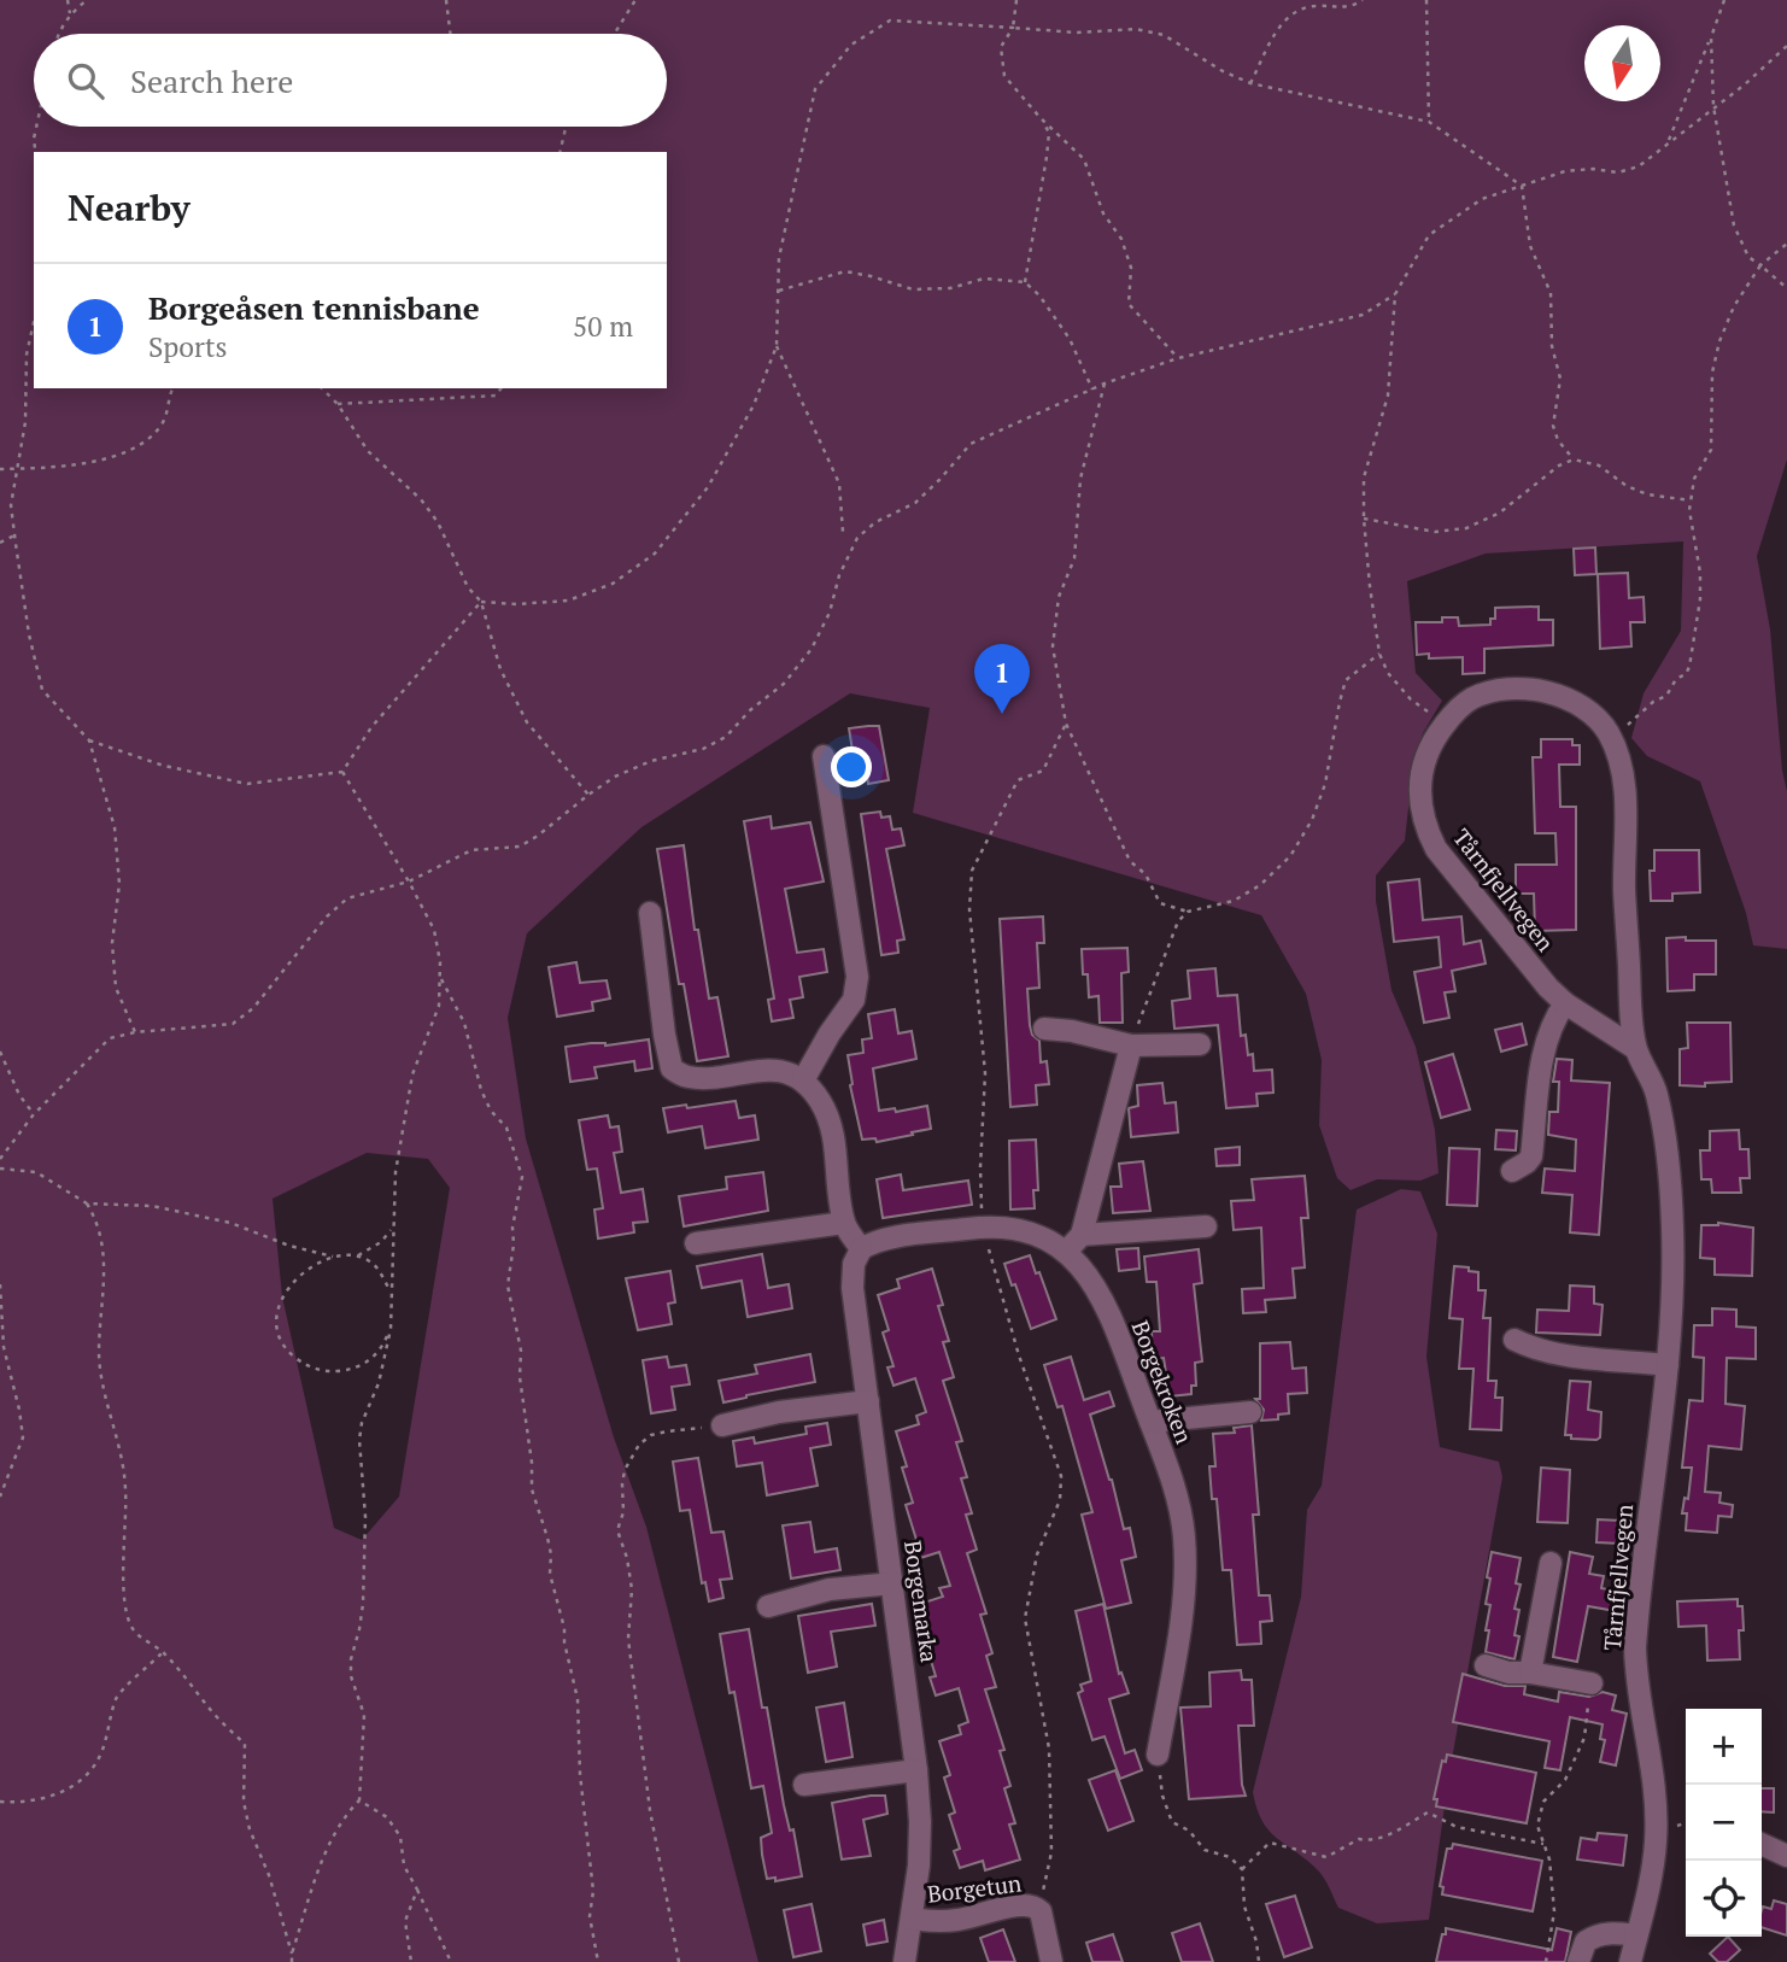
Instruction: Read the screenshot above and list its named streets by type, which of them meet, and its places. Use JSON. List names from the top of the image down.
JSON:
{
  "streets": {
    "street": [
      "Tårnfjellvegen",
      "Borgekroken",
      "Borgemarka",
      "Borgetun"
    ]
  },
  "crossings": [
    ["Borgekroken", "Borgemarka"],
    ["Borgemarka", "Borgetun"]
  ],
  "north": "bottom",
  "page": {
    "search": "Search here",
    "heading": "Nearby",
    "list": [
      {
        "mark": "1",
        "name": "Borgeåsen tennisbane",
        "note": "Sports",
        "value": "50 m"
      }
    ],
    "pins": "1",
    "map_buttons": ["+", "−"]
  }
}
